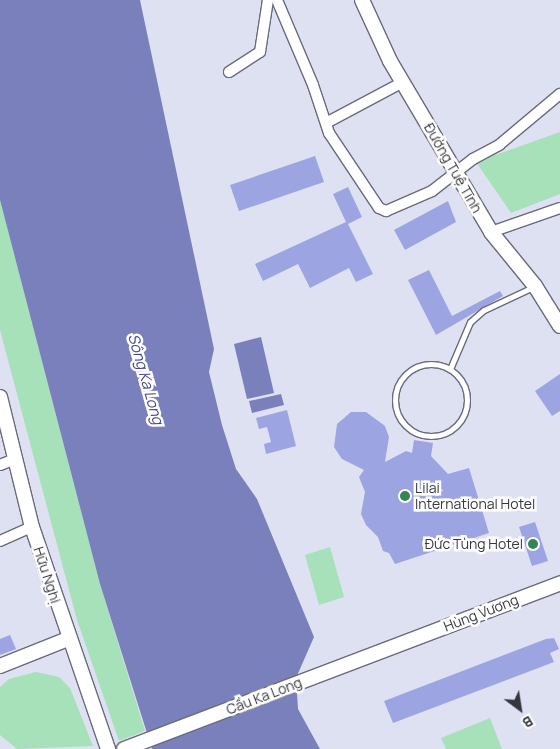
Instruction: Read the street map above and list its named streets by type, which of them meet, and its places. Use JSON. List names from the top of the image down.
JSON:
{
  "streets": {
    "street": [
      "Đường Tuệ Tĩnh",
      "Hữu Nghị",
      "Hùng Vương",
      "Cầu Ka Long"
    ]
  },
  "crossings": [
    ["Hùng Vương", "Cầu Ka Long"]
  ],
  "water": ["Sông Ka Long"],
  "places": ["Lilai International Hotel", "Đức Tùng Hotel"],
  "north": "bottom right"
}
